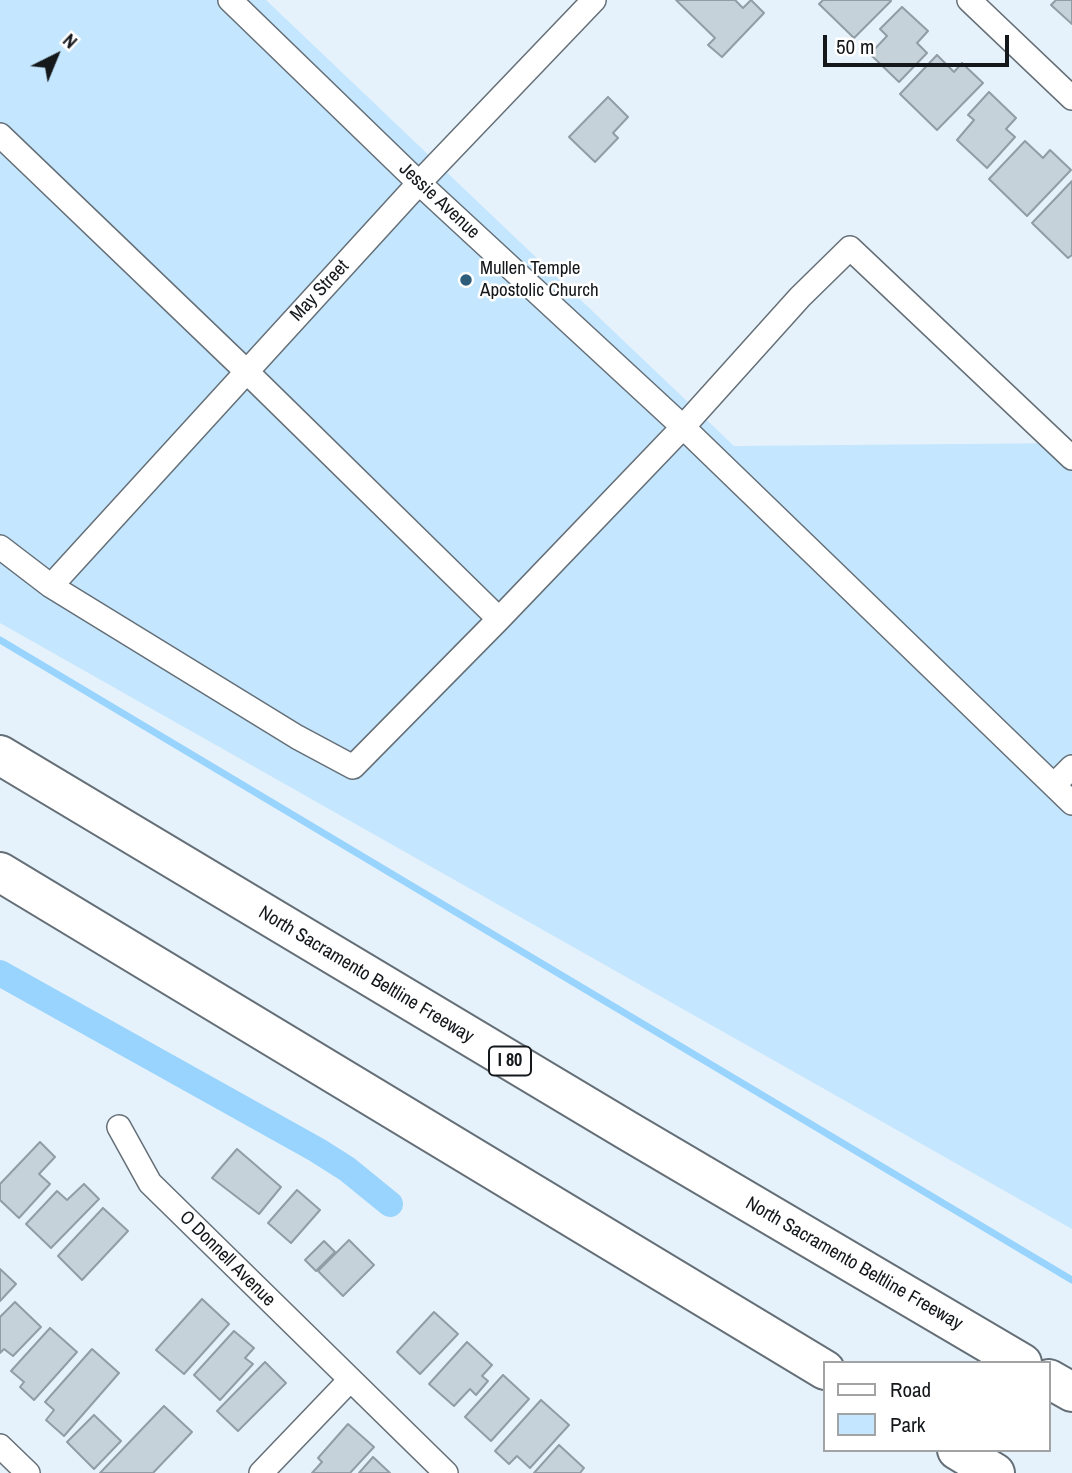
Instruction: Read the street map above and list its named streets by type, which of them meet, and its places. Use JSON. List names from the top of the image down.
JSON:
{
  "streets": {
    "highway": ["North Sacramento Beltline Freeway", "I 80"],
    "street": ["Jessie Avenue", "May Street", "O Donnell Avenue"]
  },
  "crossings": [
    ["Jessie Avenue", "May Street"]
  ],
  "places": ["Mullen Temple Apostolic Church"],
  "legend": ["Road", "Park"],
  "scale_bar": "50 m",
  "north": "top right"
}
